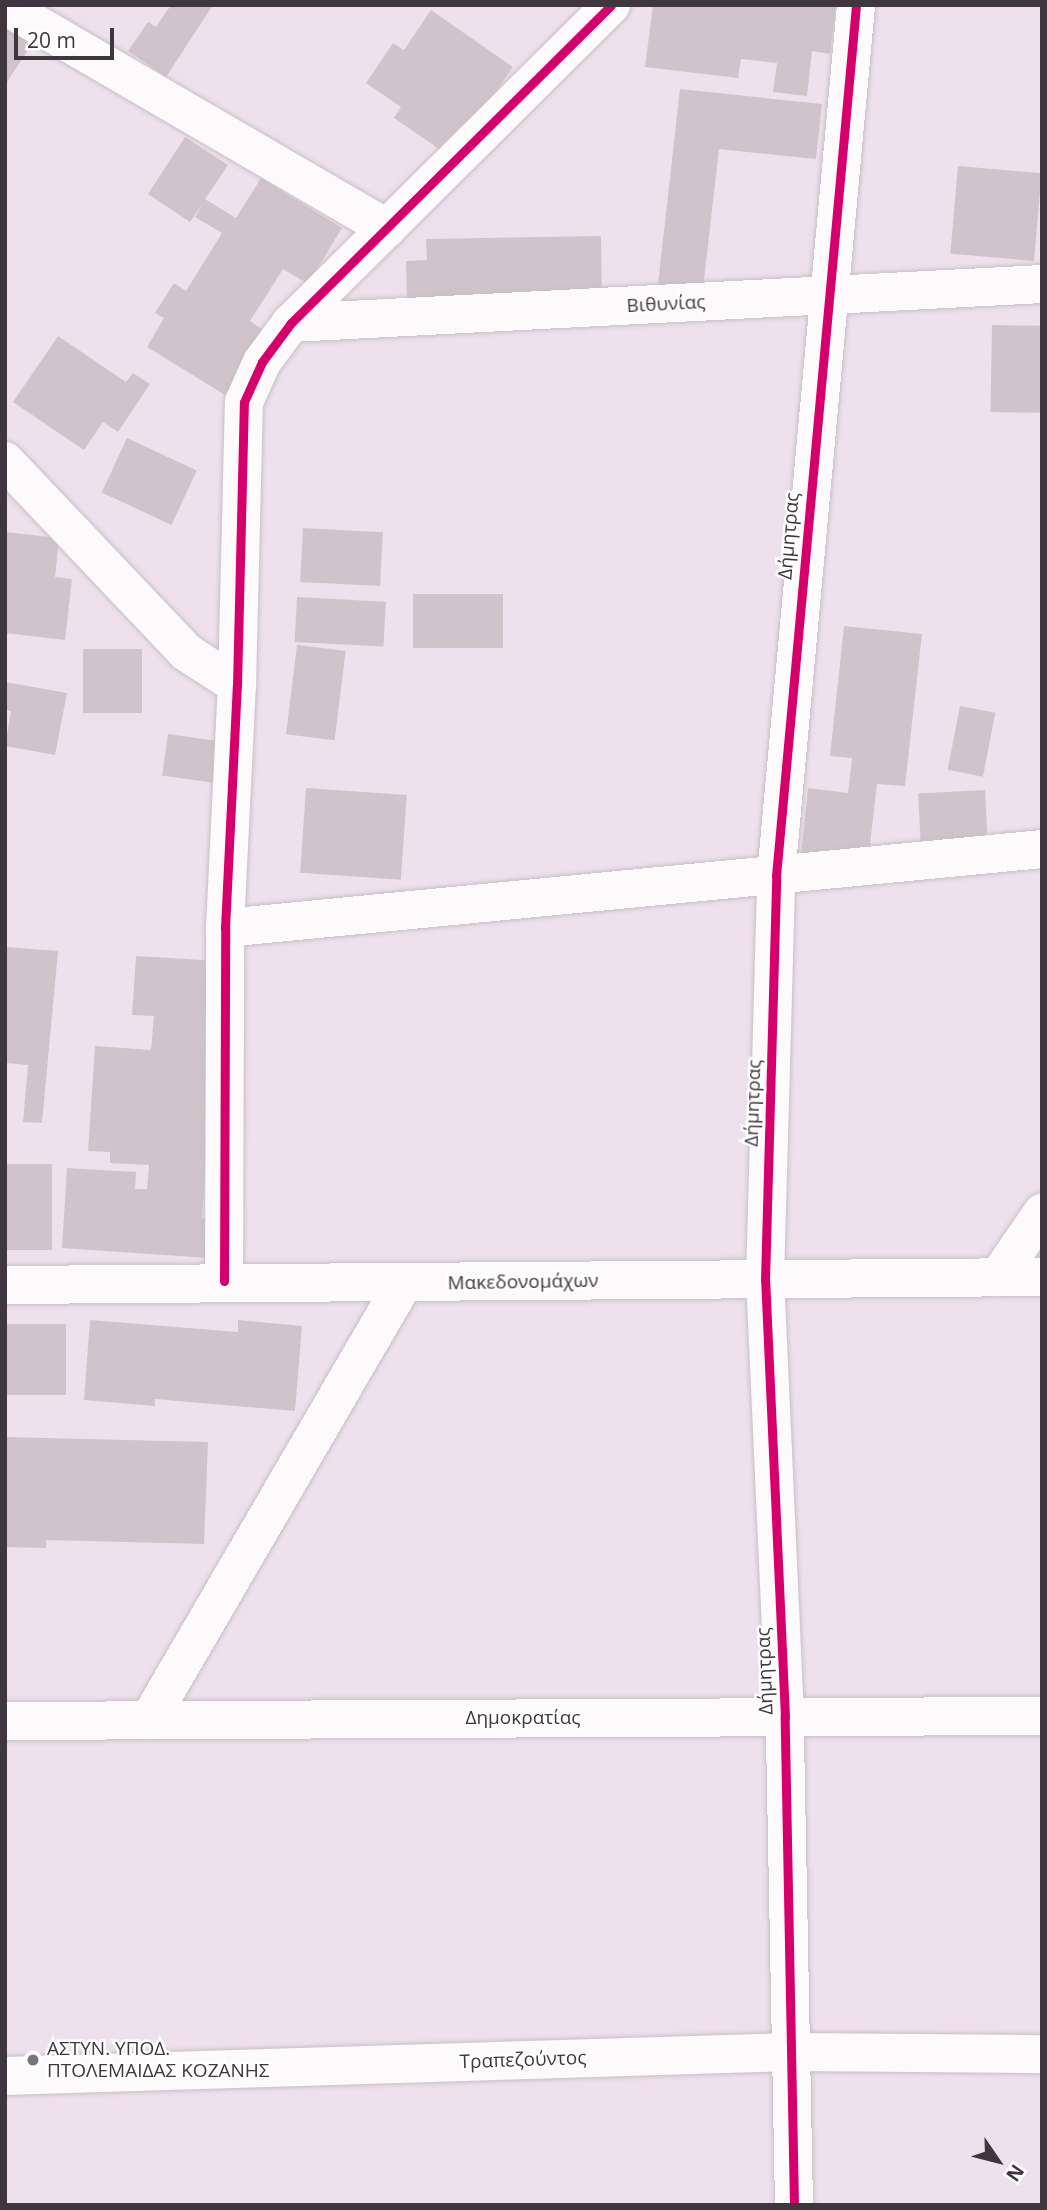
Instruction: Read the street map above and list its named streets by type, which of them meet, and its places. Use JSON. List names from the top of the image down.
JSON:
{
  "streets": {
    "street": [
      "Βιθυνίας",
      "Δήμητρας",
      "Μακεδονομάχων",
      "Δημοκρατίας",
      "Τραπεζούντος"
    ]
  },
  "crossings": [
    ["Βιθυνίας", "Δήμητρας"],
    ["Δήμητρας", "Μακεδονομάχων"],
    ["Δήμητρας", "Δημοκρατίας"],
    ["Δήμητρας", "Τραπεζούντος"]
  ],
  "places": ["ΑΣΤΥΝ. ΥΠΟΔ. ΠΤΟΛΕΜΑΙΔΑΣ ΚΟΖΑΝΗΣ"],
  "scale_bar": "20 m",
  "north": "bottom right"
}
